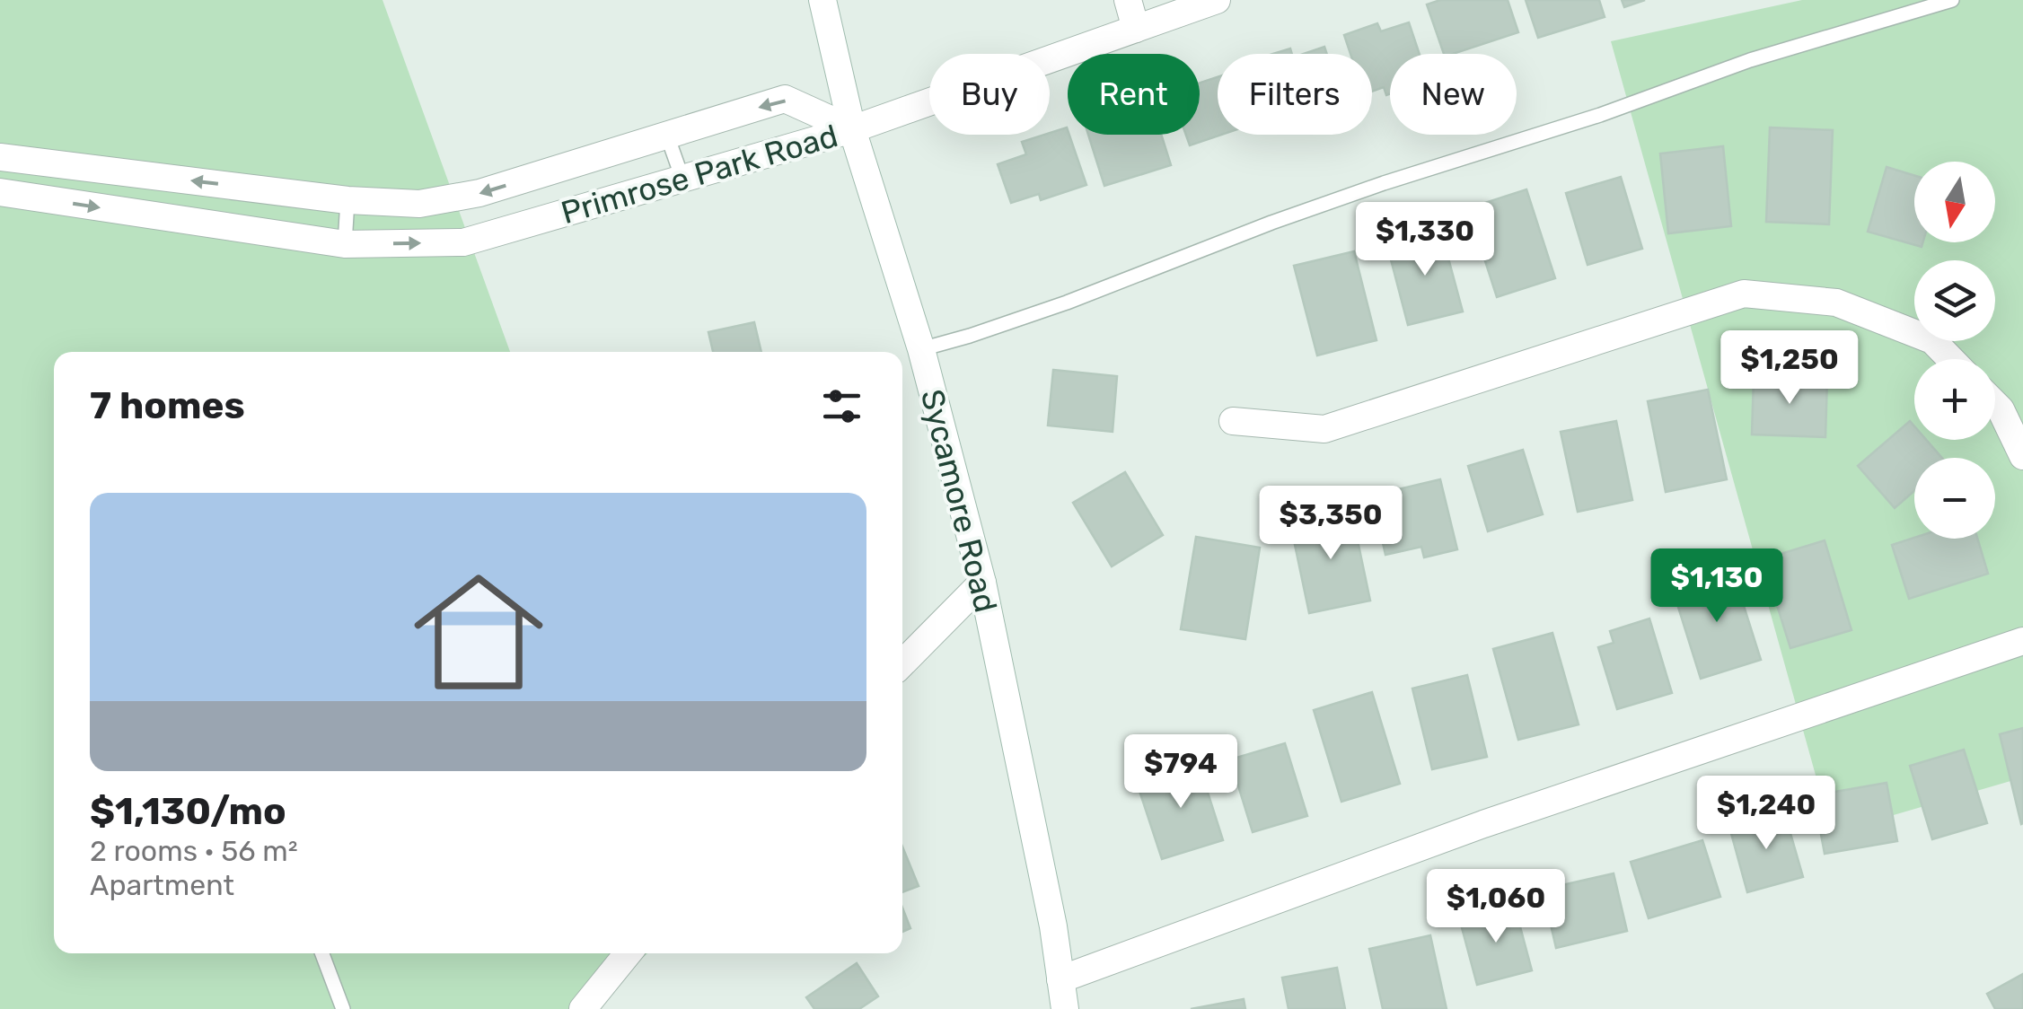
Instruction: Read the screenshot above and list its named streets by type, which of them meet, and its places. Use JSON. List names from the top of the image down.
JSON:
{
  "streets": {
    "street": ["Primrose Park Road", "Sycamore Road"]
  },
  "crossings": [
    ["Primrose Park Road", "Sycamore Road"]
  ],
  "north": "bottom",
  "page": {
    "chip": [
      "Buy",
      "Rent",
      "Filters",
      "New"
    ],
    "map_buttons": ["+", "−"],
    "price": [
      "$1,330",
      "$1,250",
      "$3,350",
      "$1,130",
      "$794",
      "$1,240",
      "$1,060"
    ],
    "heading": "7 homes",
    "list": [
      {
        "name": "$1,130/mo",
        "note": "2 rooms · 56 m² · Apartment"
      }
    ]
  }
}
